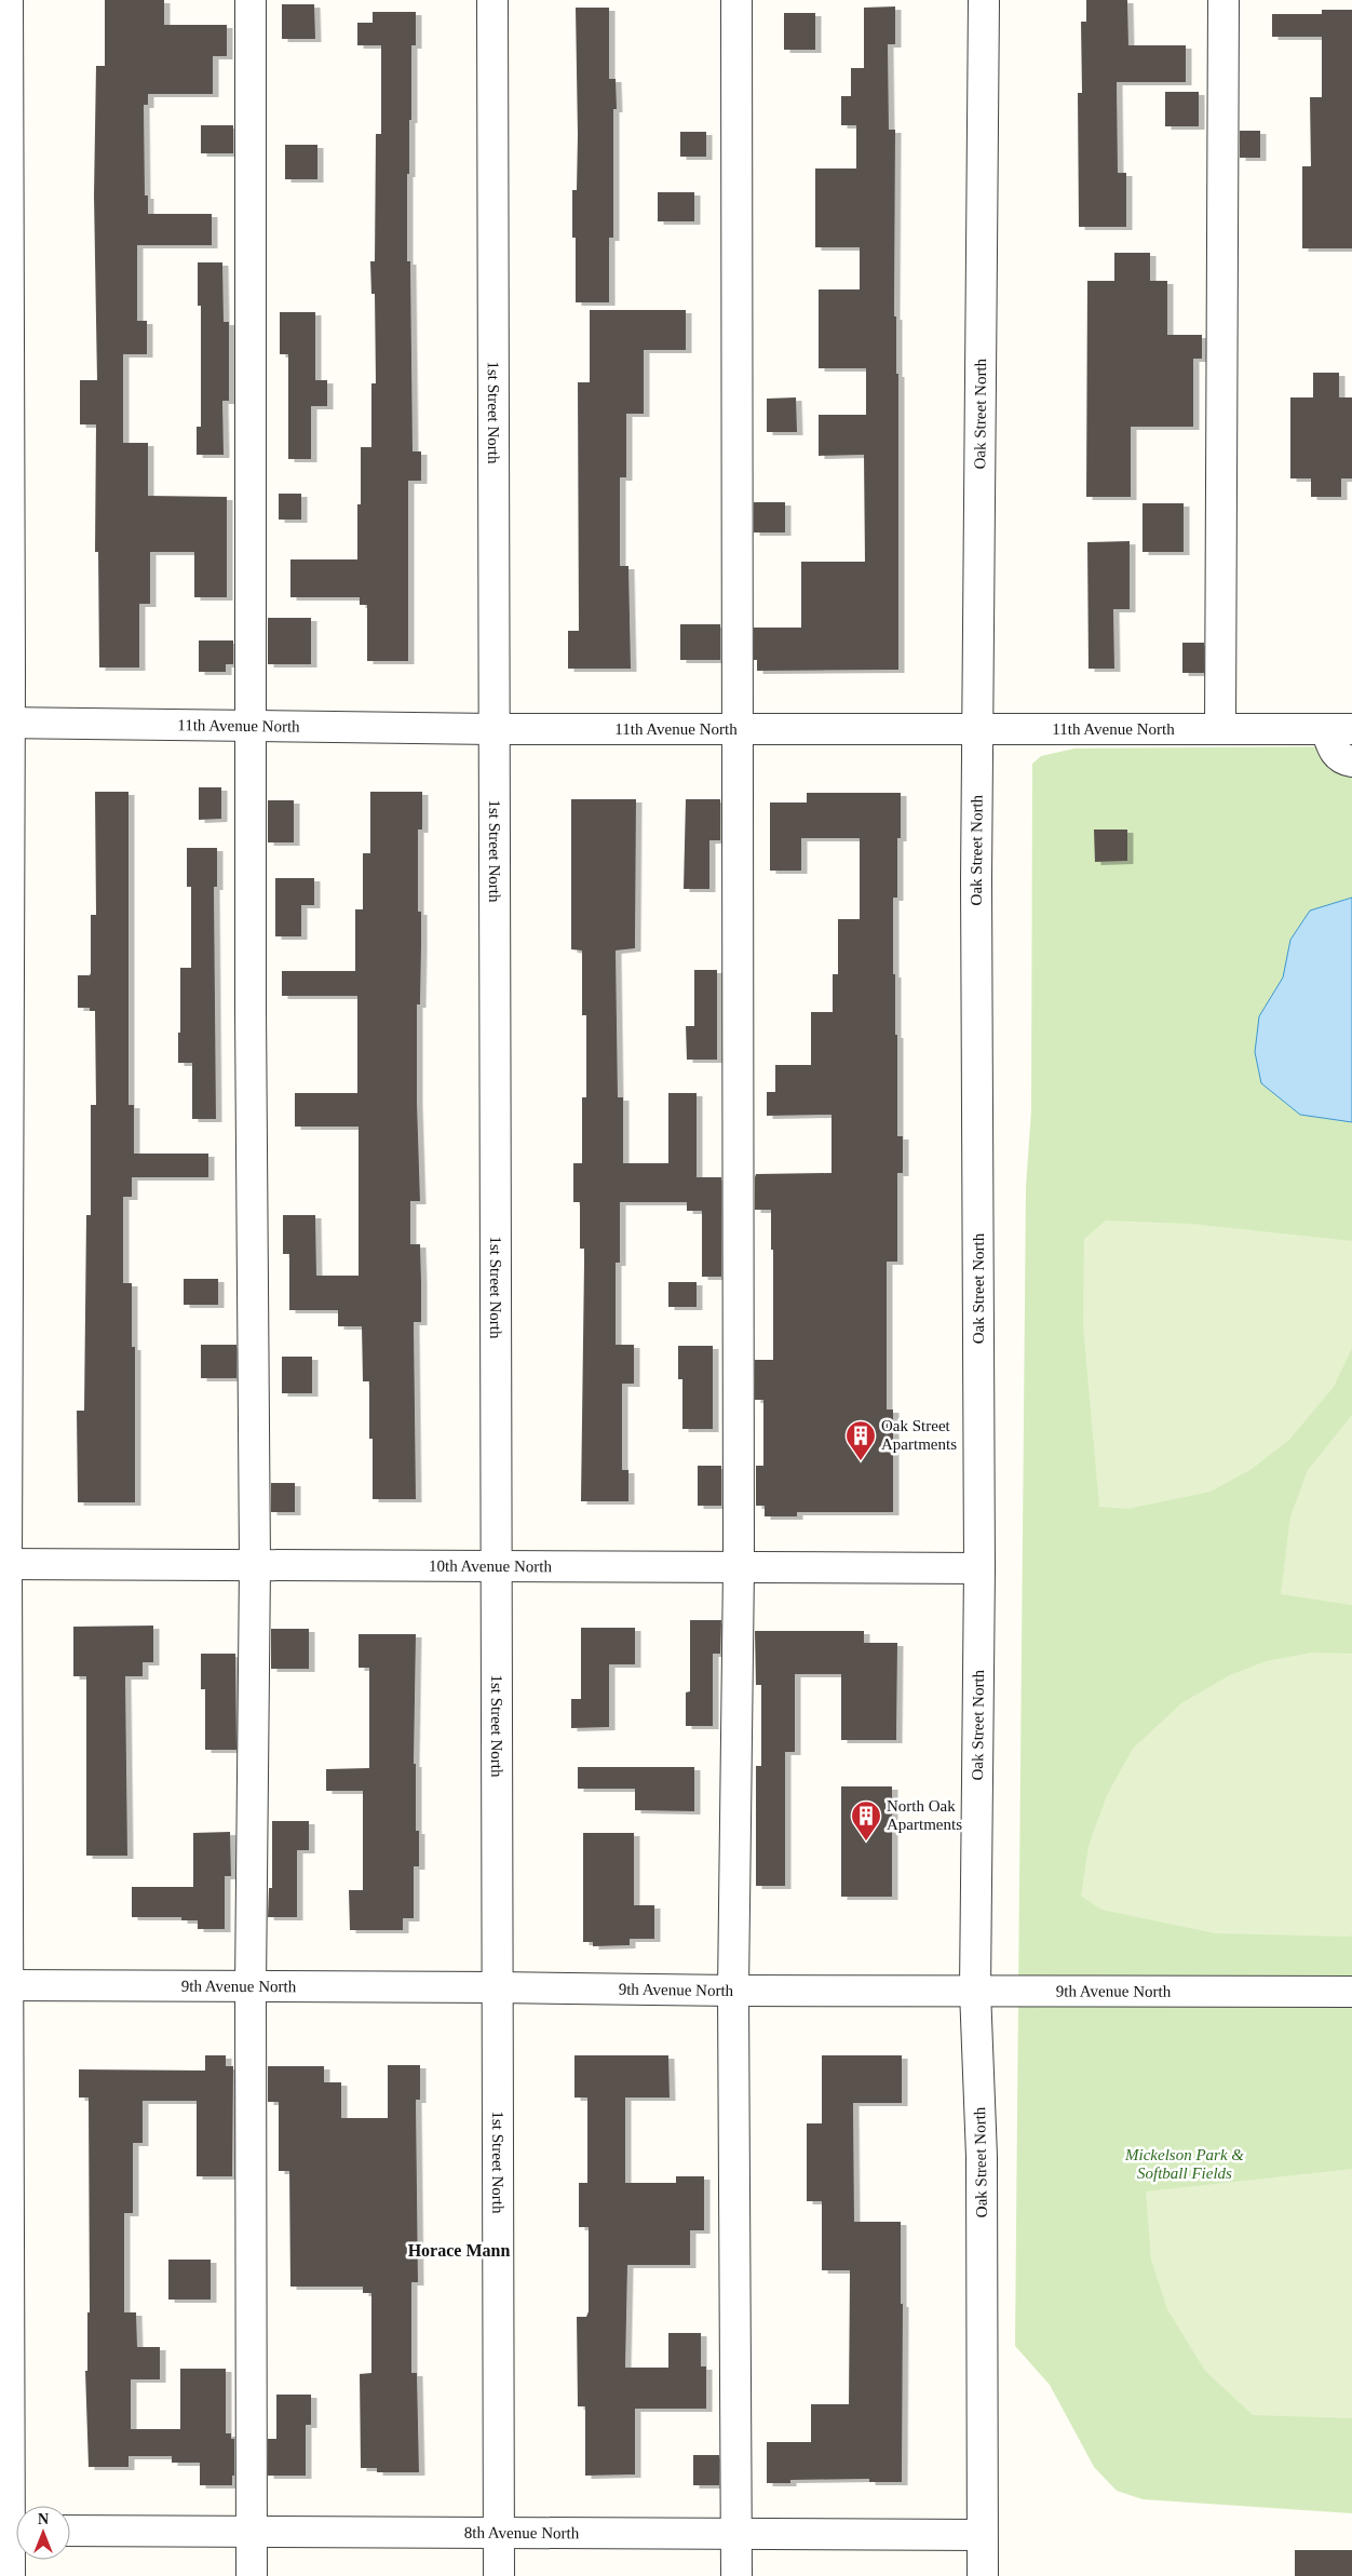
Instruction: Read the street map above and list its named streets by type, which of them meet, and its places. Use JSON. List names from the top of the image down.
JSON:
{
  "streets": {
    "street": [
      "1st Street North",
      "Oak Street North",
      "11th Avenue North",
      "10th Avenue North",
      "9th Avenue North",
      "8th Avenue North"
    ]
  },
  "crossings": [
    ["1st Street North", "11th Avenue North"],
    ["1st Street North", "10th Avenue North"],
    ["1st Street North", "9th Avenue North"],
    ["1st Street North", "8th Avenue North"],
    ["Oak Street North", "11th Avenue North"],
    ["Oak Street North", "10th Avenue North"],
    ["Oak Street North", "9th Avenue North"],
    ["Oak Street North", "8th Avenue North"]
  ],
  "districts": ["Horace Mann"],
  "parks": ["Mickelson Park & Softball Fields"],
  "places": {
    "building": ["Oak Street Apartments", "North Oak Apartments"]
  },
  "north": "top"
}
